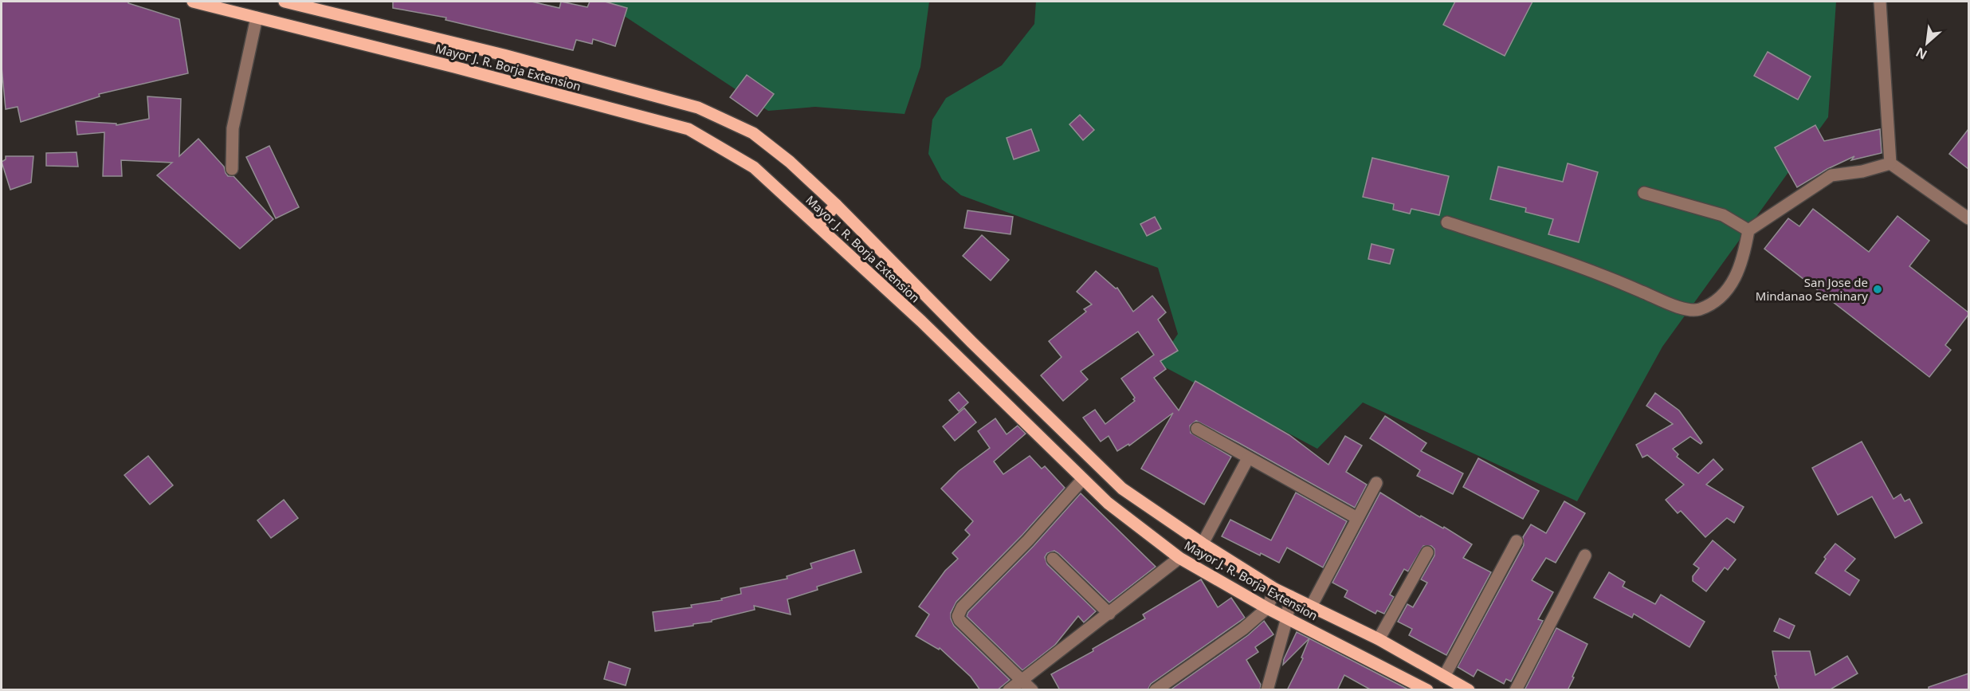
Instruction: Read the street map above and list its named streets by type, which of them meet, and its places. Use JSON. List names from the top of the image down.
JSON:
{
  "streets": {
    "main road": ["Mayor J. R. Borja Extension"]
  },
  "places": ["San Jose de Mindanao Seminary"],
  "north": "bottom left"
}
